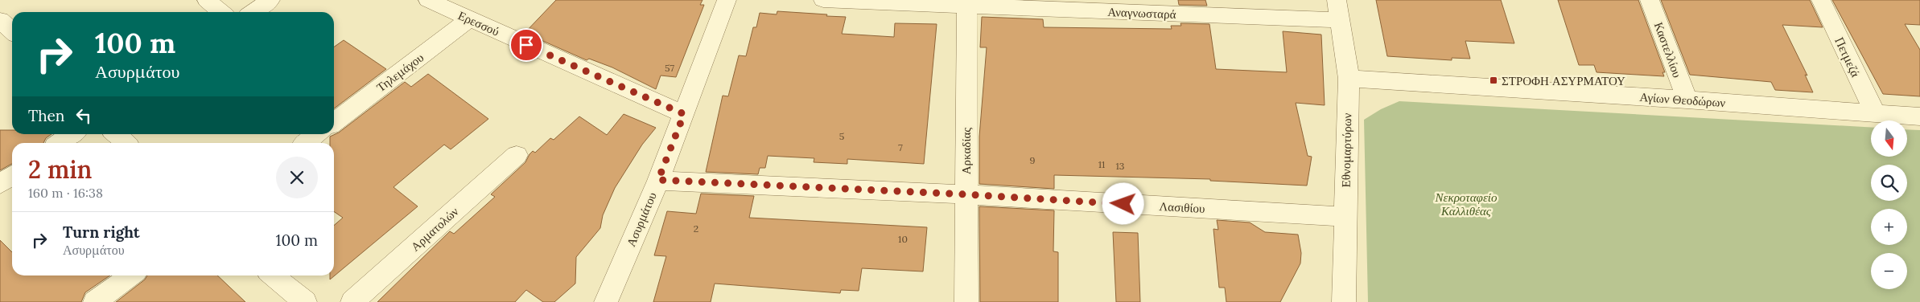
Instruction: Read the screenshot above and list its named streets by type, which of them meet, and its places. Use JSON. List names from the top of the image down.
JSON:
{
  "streets": {
    "street": [
      "Αναγνωσταρά",
      "Ερεσσού",
      "Καστελλίου",
      "Πετμεζά",
      "Τηλεμάχου",
      "Αγίων Θεοδώρων",
      "Εθνομαρτύρων",
      "Αρκαδίας",
      "Λασιθίου",
      "Ασυρμάτου",
      "Αρματολών"
    ]
  },
  "crossings": [
    ["Αναγνωσταρά", "Εθνομαρτύρων"],
    ["Αναγνωσταρά", "Αρκαδίας"],
    ["Ερεσσού", "Τηλεμάχου"],
    ["Ερεσσού", "Ασυρμάτου"],
    ["Καστελλίου", "Αγίων Θεοδώρων"],
    ["Πετμεζά", "Αγίων Θεοδώρων"],
    ["Αγίων Θεοδώρων", "Εθνομαρτύρων"],
    ["Εθνομαρτύρων", "Λασιθίου"],
    ["Αρκαδίας", "Λασιθίου"],
    ["Λασιθίου", "Ασυρμάτου"]
  ],
  "parks": ["Νεκροταφείο Καλλιθέας"],
  "places": {
    "transit": ["ΣΤΡΟΦΗ ΑΣΥΡΜΑΤΟΥ"]
  },
  "house_numbers": [
    "57",
    "5",
    "7",
    "9",
    "11",
    "13",
    "2",
    "10"
  ],
  "north": "bottom",
  "page": {
    "turn": ["100 m", "Ασυρμάτου"],
    "then": "Then",
    "map_buttons": ["+", "−"],
    "heading": ["2 min", "160 m · 16:38"],
    "list": [
      {
        "name": "Turn right",
        "note": "Ασυρμάτου",
        "value": "100 m"
      }
    ]
  }
}
